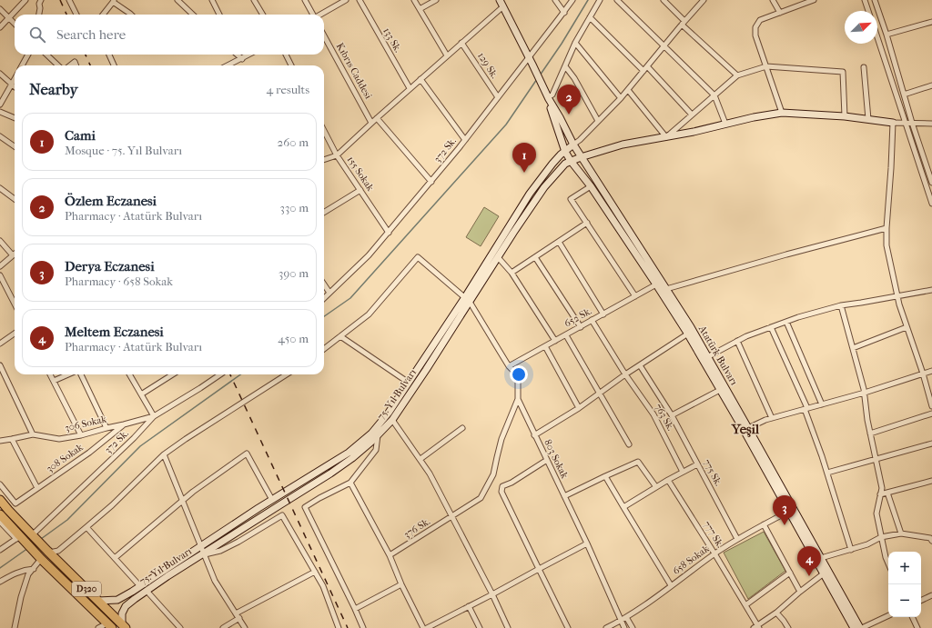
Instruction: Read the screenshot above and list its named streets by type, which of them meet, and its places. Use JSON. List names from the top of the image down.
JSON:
{
  "streets": {
    "highway": ["D320"],
    "main road": ["Atatürk Bulvarı", "75. Yıl Bulvarı"],
    "street": [
      "133 Sk.",
      "129 Sk.",
      "Kıbrıs Caddesi",
      "372 Sk.",
      "155 Sokak",
      "652 Sk.",
      "763 Sk.",
      "306 Sokak",
      "308 Sokak",
      "803 Sokak",
      "775 Sk.",
      "376 Sk.",
      "777 Sk.",
      "658 Sokak"
    ]
  },
  "crossings": [
    ["129 Sk.", "372 Sk."],
    ["372 Sk.", "155 Sokak"],
    ["372 Sk.", "306 Sokak"],
    ["372 Sk.", "D320"],
    ["652 Sk.", "Atatürk Bulvarı"],
    ["652 Sk.", "763 Sk."],
    ["652 Sk.", "803 Sokak"],
    ["Atatürk Bulvarı", "75. Yıl Bulvarı"],
    ["Atatürk Bulvarı", "658 Sokak"],
    ["75. Yıl Bulvarı", "803 Sokak"],
    ["75. Yıl Bulvarı", "D320"],
    ["306 Sokak", "308 Sokak"],
    ["803 Sokak", "376 Sk."],
    ["803 Sokak", "658 Sokak"],
    ["775 Sk.", "658 Sokak"],
    ["777 Sk.", "658 Sokak"]
  ],
  "districts": ["Yeşil"],
  "north": "top right",
  "page": {
    "search": "Search here",
    "heading": ["Nearby", "4 results"],
    "pins": [
      "2",
      "1",
      "3",
      "4"
    ],
    "list": [
      {
        "mark": "1",
        "name": "Cami",
        "note": "Mosque · 75. Yıl Bulvarı",
        "value": "260 m"
      },
      {
        "mark": "2",
        "name": "Özlem Eczanesi",
        "note": "Pharmacy · Atatürk Bulvarı",
        "value": "330 m"
      },
      {
        "mark": "3",
        "name": "Derya Eczanesi",
        "note": "Pharmacy · 658 Sokak",
        "value": "390 m"
      },
      {
        "mark": "4",
        "name": "Meltem Eczanesi",
        "note": "Pharmacy · Atatürk Bulvarı",
        "value": "450 m"
      }
    ],
    "map_buttons": ["+", "−"]
  }
}
